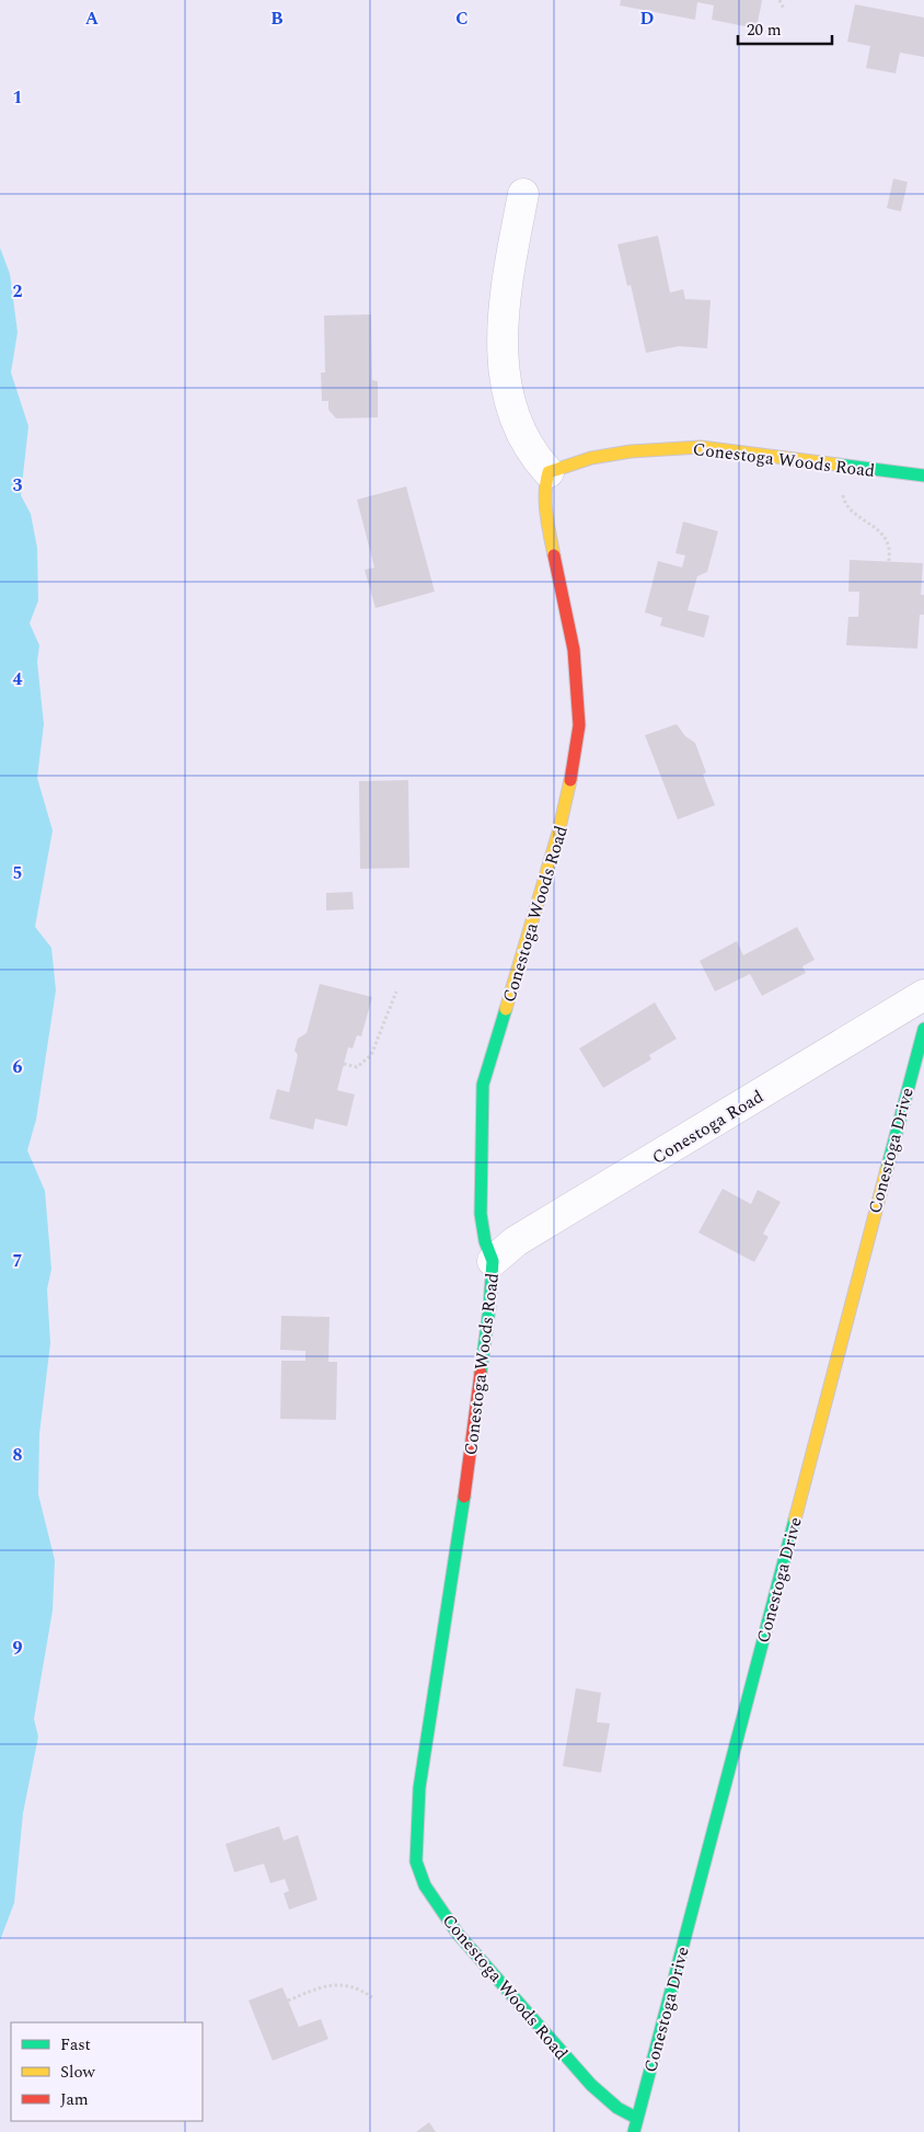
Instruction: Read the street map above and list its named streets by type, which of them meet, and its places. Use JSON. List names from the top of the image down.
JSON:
{
  "streets": {
    "street": ["Conestoga Woods Road", "Conestoga Road", "Conestoga Drive"]
  },
  "crossings": [
    ["Conestoga Woods Road", "Conestoga Road"],
    ["Conestoga Woods Road", "Conestoga Drive"]
  ],
  "legend": ["Fast", "Slow", "Jam"],
  "scale_bar": "20 m",
  "grid": {
    "columns": [
      "A",
      "B",
      "C",
      "D"
    ],
    "rows": [
      "1",
      "2",
      "3",
      "4",
      "5",
      "6",
      "7",
      "8",
      "9"
    ]
  }
}
